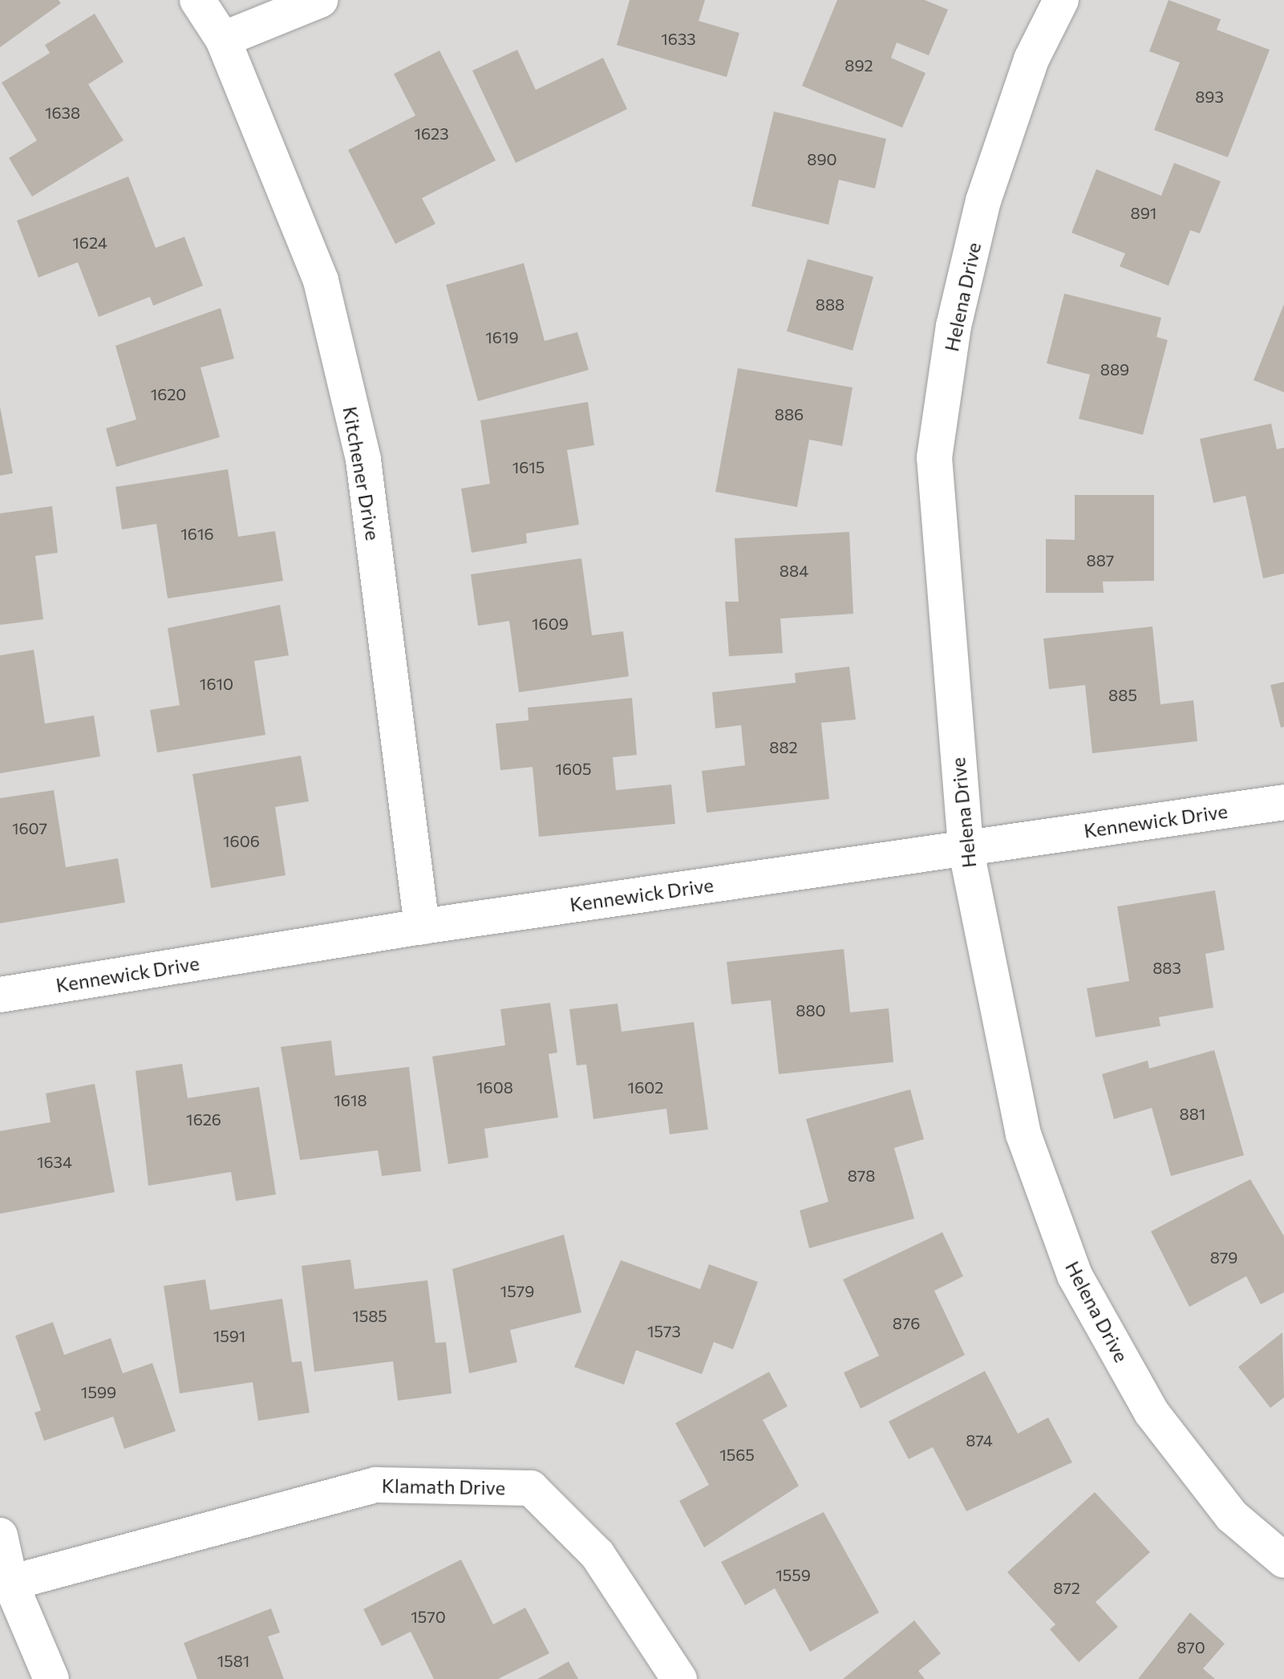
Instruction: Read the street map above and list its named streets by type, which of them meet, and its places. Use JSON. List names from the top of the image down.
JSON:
{
  "streets": {
    "street": [
      "Helena Drive",
      "Kitchener Drive",
      "Kennewick Drive",
      "Klamath Drive"
    ]
  },
  "crossings": [
    ["Helena Drive", "Kennewick Drive"],
    ["Kitchener Drive", "Kennewick Drive"]
  ],
  "house_numbers": [
    "1633",
    "892",
    "893",
    "1638",
    "1623",
    "890",
    "891",
    "1624",
    "888",
    "1619",
    "889",
    "1620",
    "886",
    "1615",
    "1616",
    "887",
    "884",
    "1609",
    "1610",
    "885",
    "882",
    "1605",
    "1607",
    "1606",
    "883",
    "880",
    "1608",
    "1602",
    "1618",
    "881",
    "1626",
    "1634",
    "878",
    "879",
    "1579",
    "1585",
    "876",
    "1573",
    "1591",
    "1599",
    "874",
    "1565",
    "1559",
    "872",
    "1570",
    "870",
    "1581"
  ]
}
